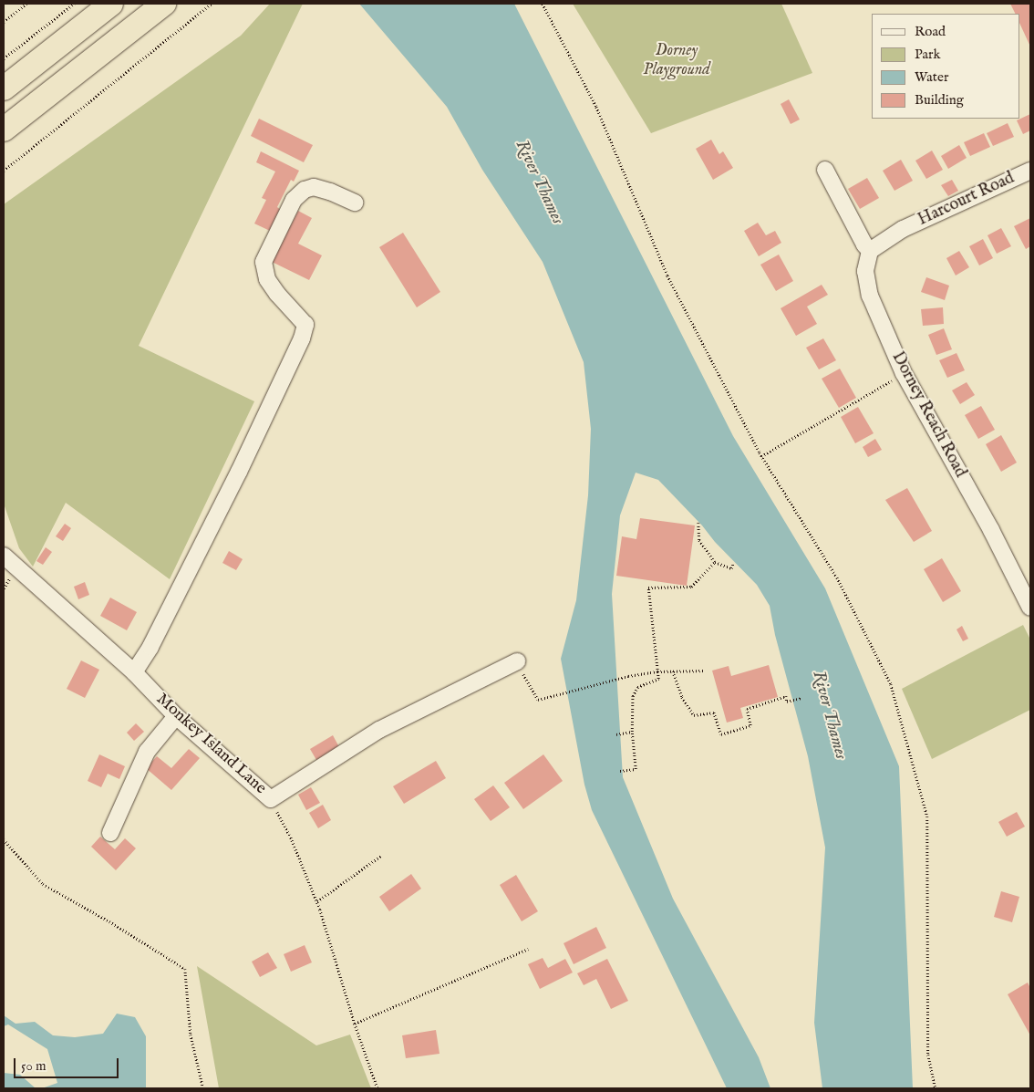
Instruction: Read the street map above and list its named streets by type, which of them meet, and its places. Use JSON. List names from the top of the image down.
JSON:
{
  "streets": {
    "street": ["Harcourt Road", "Dorney Reach Road", "Monkey Island Lane"]
  },
  "crossings": [
    ["Harcourt Road", "Dorney Reach Road"]
  ],
  "water": ["River Thames"],
  "parks": ["Dorney Playground"],
  "legend": [
    "Road",
    "Park",
    "Water",
    "Building"
  ],
  "scale_bar": "50 m"
}
